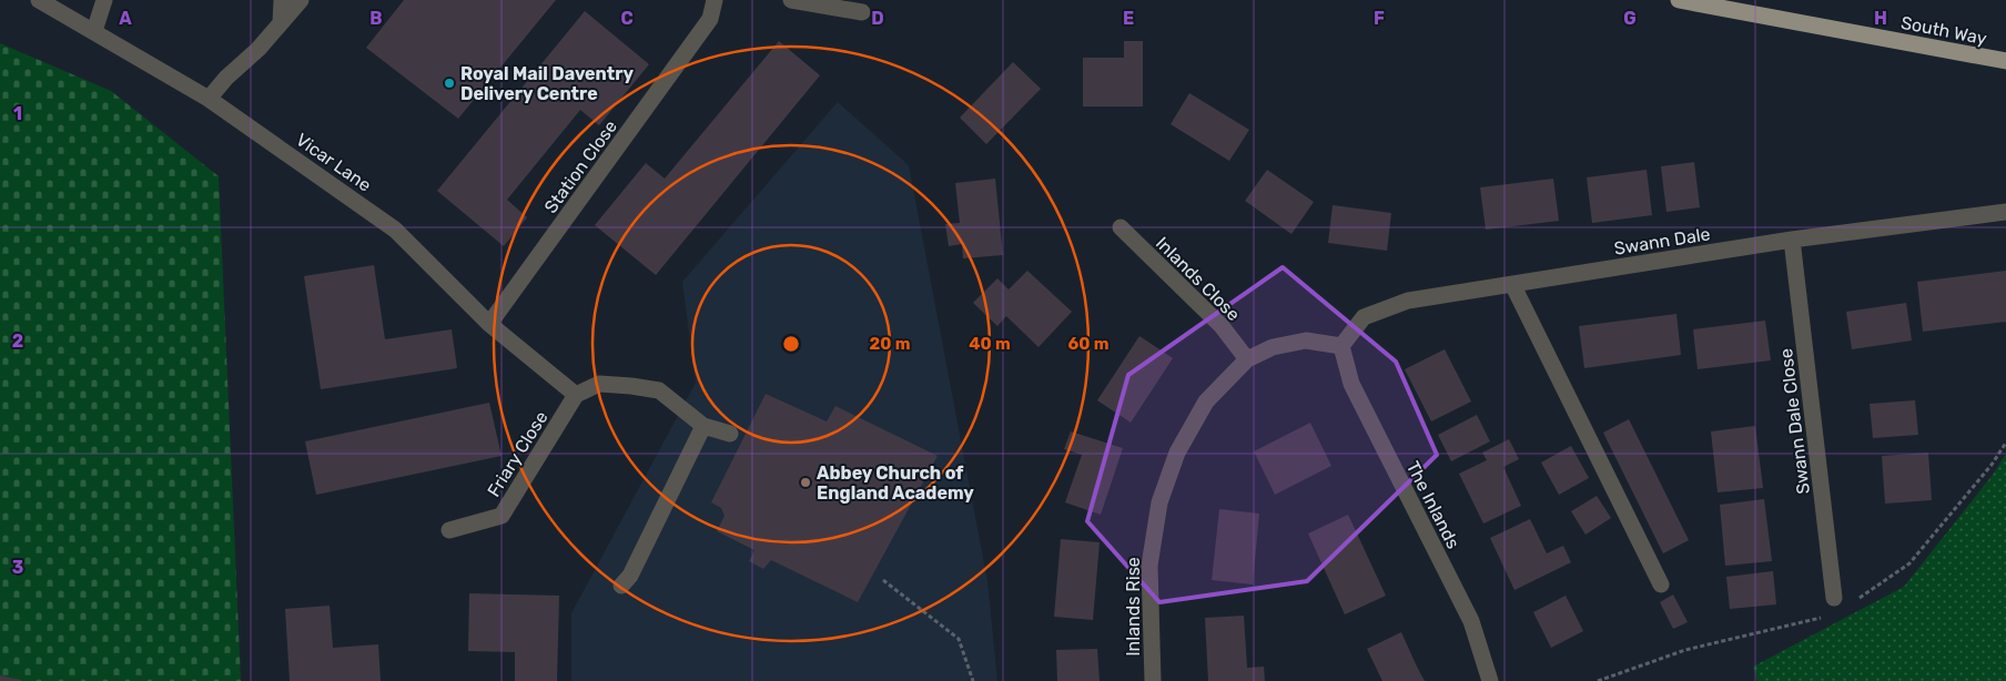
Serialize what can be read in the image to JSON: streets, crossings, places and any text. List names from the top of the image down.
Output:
{
  "streets": {
    "main road": ["South Way"],
    "street": [
      "Vicar Lane",
      "Station Close",
      "Swann Dale",
      "Inlands Close",
      "Swann Dale Close",
      "Friary Close",
      "The Inlands",
      "Inlands Rise"
    ]
  },
  "crossings": [
    ["Vicar Lane", "Station Close"],
    ["Vicar Lane", "Friary Close"],
    ["Swann Dale", "Swann Dale Close"],
    ["Swann Dale", "The Inlands"],
    ["Swann Dale", "Inlands Rise"],
    ["Inlands Close", "Inlands Rise"],
    ["The Inlands", "Inlands Rise"]
  ],
  "places": ["Royal Mail Daventry Delivery Centre", "Abbey Church of England Academy"],
  "grid": {
    "columns": [
      "A",
      "B",
      "C",
      "D",
      "E",
      "F",
      "G",
      "H"
    ],
    "rows": ["1", "2", "3"]
  },
  "rings": ["20 m", "40 m", "60 m"]
}
